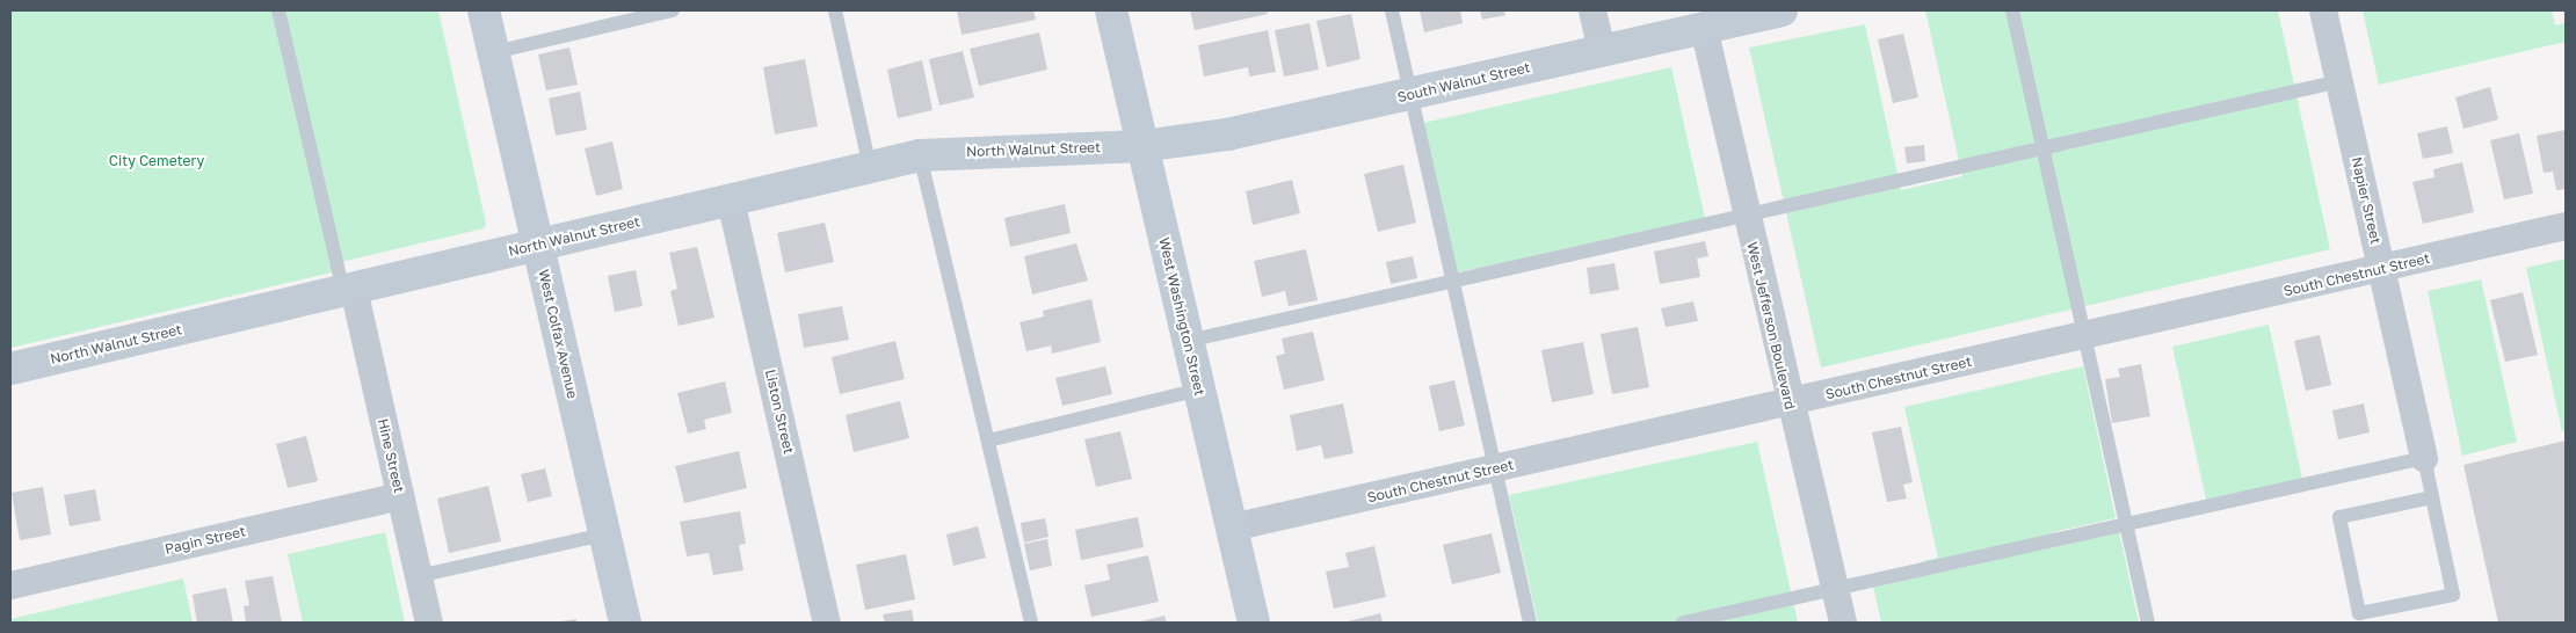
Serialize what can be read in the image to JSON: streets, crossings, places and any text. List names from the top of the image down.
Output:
{
  "streets": {
    "street": [
      "South Walnut Street",
      "North Walnut Street",
      "Napier Street",
      "South Chestnut Street",
      "West Washington Street",
      "West Jefferson Boulevard",
      "West Colfax Avenue",
      "Liston Street",
      "Hine Street",
      "Pagin Street"
    ]
  },
  "crossings": [
    ["South Walnut Street", "North Walnut Street"],
    ["South Walnut Street", "West Washington Street"],
    ["South Walnut Street", "West Jefferson Boulevard"],
    ["North Walnut Street", "West Washington Street"],
    ["North Walnut Street", "West Colfax Avenue"],
    ["North Walnut Street", "Liston Street"],
    ["North Walnut Street", "Hine Street"],
    ["Napier Street", "South Chestnut Street"],
    ["South Chestnut Street", "West Washington Street"],
    ["South Chestnut Street", "West Jefferson Boulevard"],
    ["Hine Street", "Pagin Street"]
  ],
  "parks": ["City Cemetery"]
}
